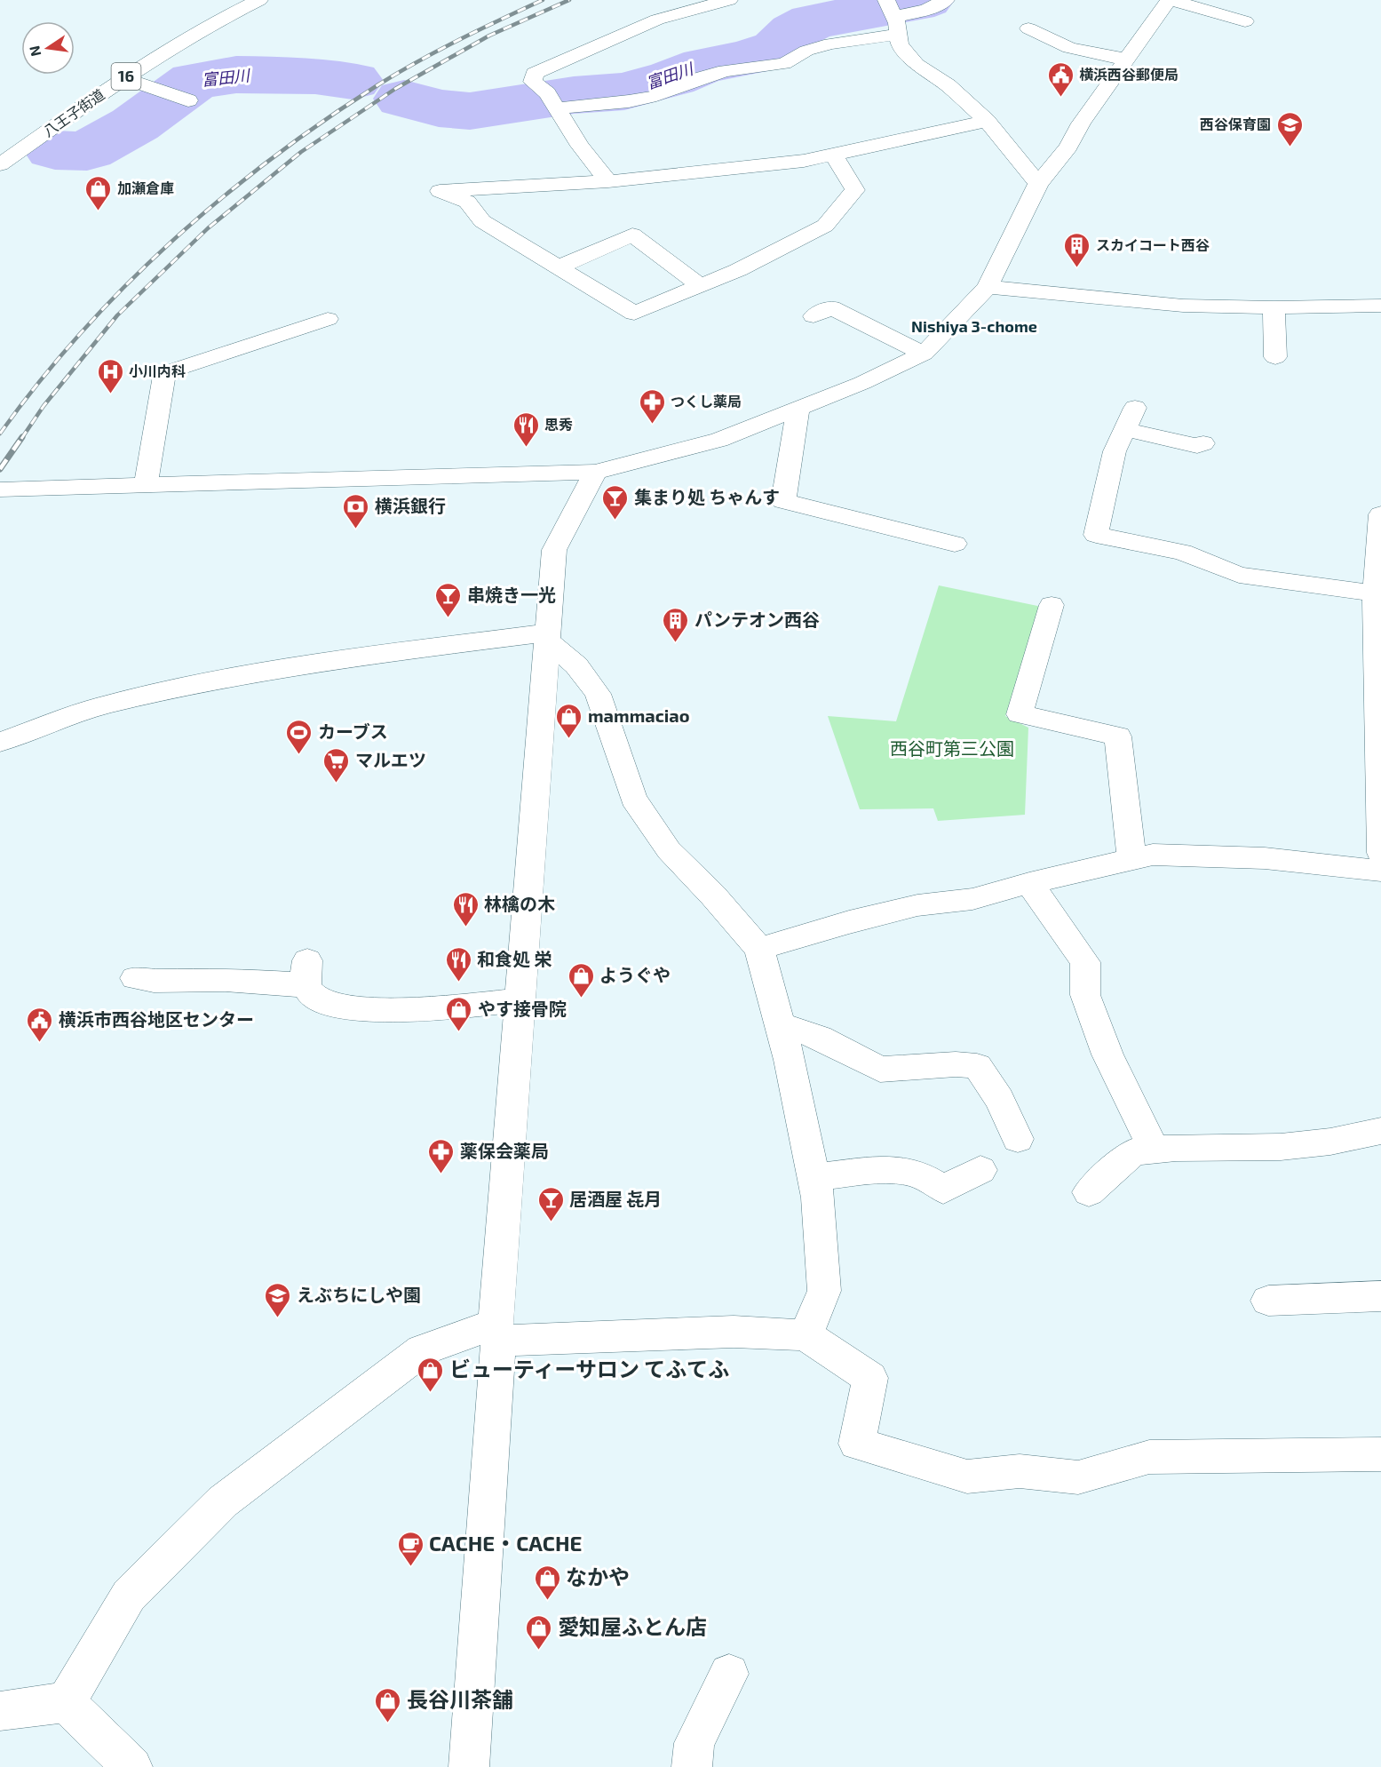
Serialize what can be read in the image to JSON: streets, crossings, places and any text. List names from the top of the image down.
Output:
{
  "streets": {
    "main road": ["16", "八王子街道"]
  },
  "districts": ["Nishiya 3-chome"],
  "water": ["富田川"],
  "parks": ["西谷町第三公園"],
  "places": {
    "public building": ["横浜西谷郵便局", "横浜市西谷地区センター"],
    "school or university": ["西谷保育園", "えぶちにしや園"],
    "shop": [
      "加瀬倉庫",
      "mammaciao",
      "ようぐや",
      "やす接骨院",
      "ビューティーサロン てふてふ",
      "なかや",
      "愛知屋ふとん店",
      "長谷川茶舗"
    ],
    "building": ["スカイコート西谷", "パンテオン西谷"],
    "hospital": ["小川内科"],
    "pharmacy": ["つくし薬局", "薬保会薬局"],
    "restaurant": ["思秀", "林檎の木", "和食処 栄"],
    "bar": ["集まり処 ちゃんす", "串焼き一光", "居酒屋 㐂月"],
    "bank": ["横浜銀行"],
    "sports": ["カーブス"],
    "supermarket": ["マルエツ"],
    "cafe": ["CACHE・CACHE"]
  },
  "north": "left"
}
